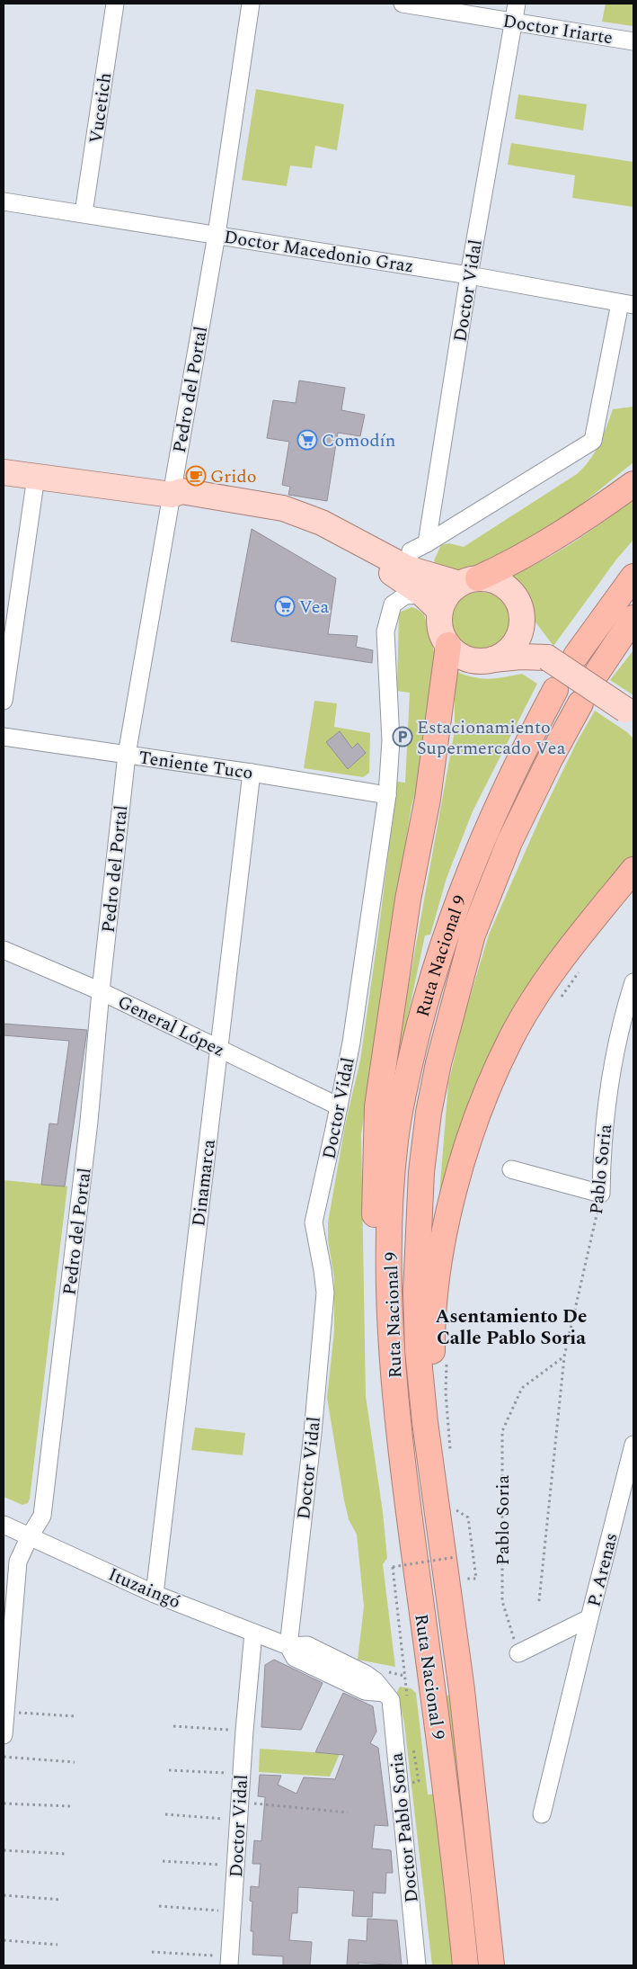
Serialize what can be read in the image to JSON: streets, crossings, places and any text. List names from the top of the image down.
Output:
{
  "streets": {
    "highway": ["Ruta Nacional 9"],
    "street": [
      "Doctor Iriarte",
      "Vucetich",
      "Doctor Macedonio Graz",
      "Doctor Vidal",
      "Pedro del Portal",
      "Teniente Tuco",
      "General López",
      "Pablo Soria",
      "Dinamarca",
      "P. Arenas",
      "Ituzaingó",
      "Doctor Pablo Soria"
    ]
  },
  "crossings": [
    ["Doctor Iriarte", "Doctor Vidal"],
    ["Vucetich", "Doctor Macedonio Graz"],
    ["Doctor Macedonio Graz", "Doctor Vidal"],
    ["Doctor Macedonio Graz", "Pedro del Portal"],
    ["Doctor Vidal", "Teniente Tuco"],
    ["Doctor Vidal", "General López"],
    ["Doctor Vidal", "Ituzaingó"],
    ["Pedro del Portal", "Teniente Tuco"],
    ["Pedro del Portal", "General López"],
    ["Pedro del Portal", "Ituzaingó"],
    ["Teniente Tuco", "Dinamarca"],
    ["General López", "Dinamarca"],
    ["Pablo Soria", "P. Arenas"],
    ["Dinamarca", "Ituzaingó"],
    ["Ituzaingó", "Doctor Pablo Soria"]
  ],
  "districts": ["Asentamiento De Calle Pablo Soria"],
  "places": {
    "supermarket": ["Comodín", "Vea"],
    "cafe": ["Grido"],
    "parking": ["Estacionamiento Supermercado Vea"]
  }
}
